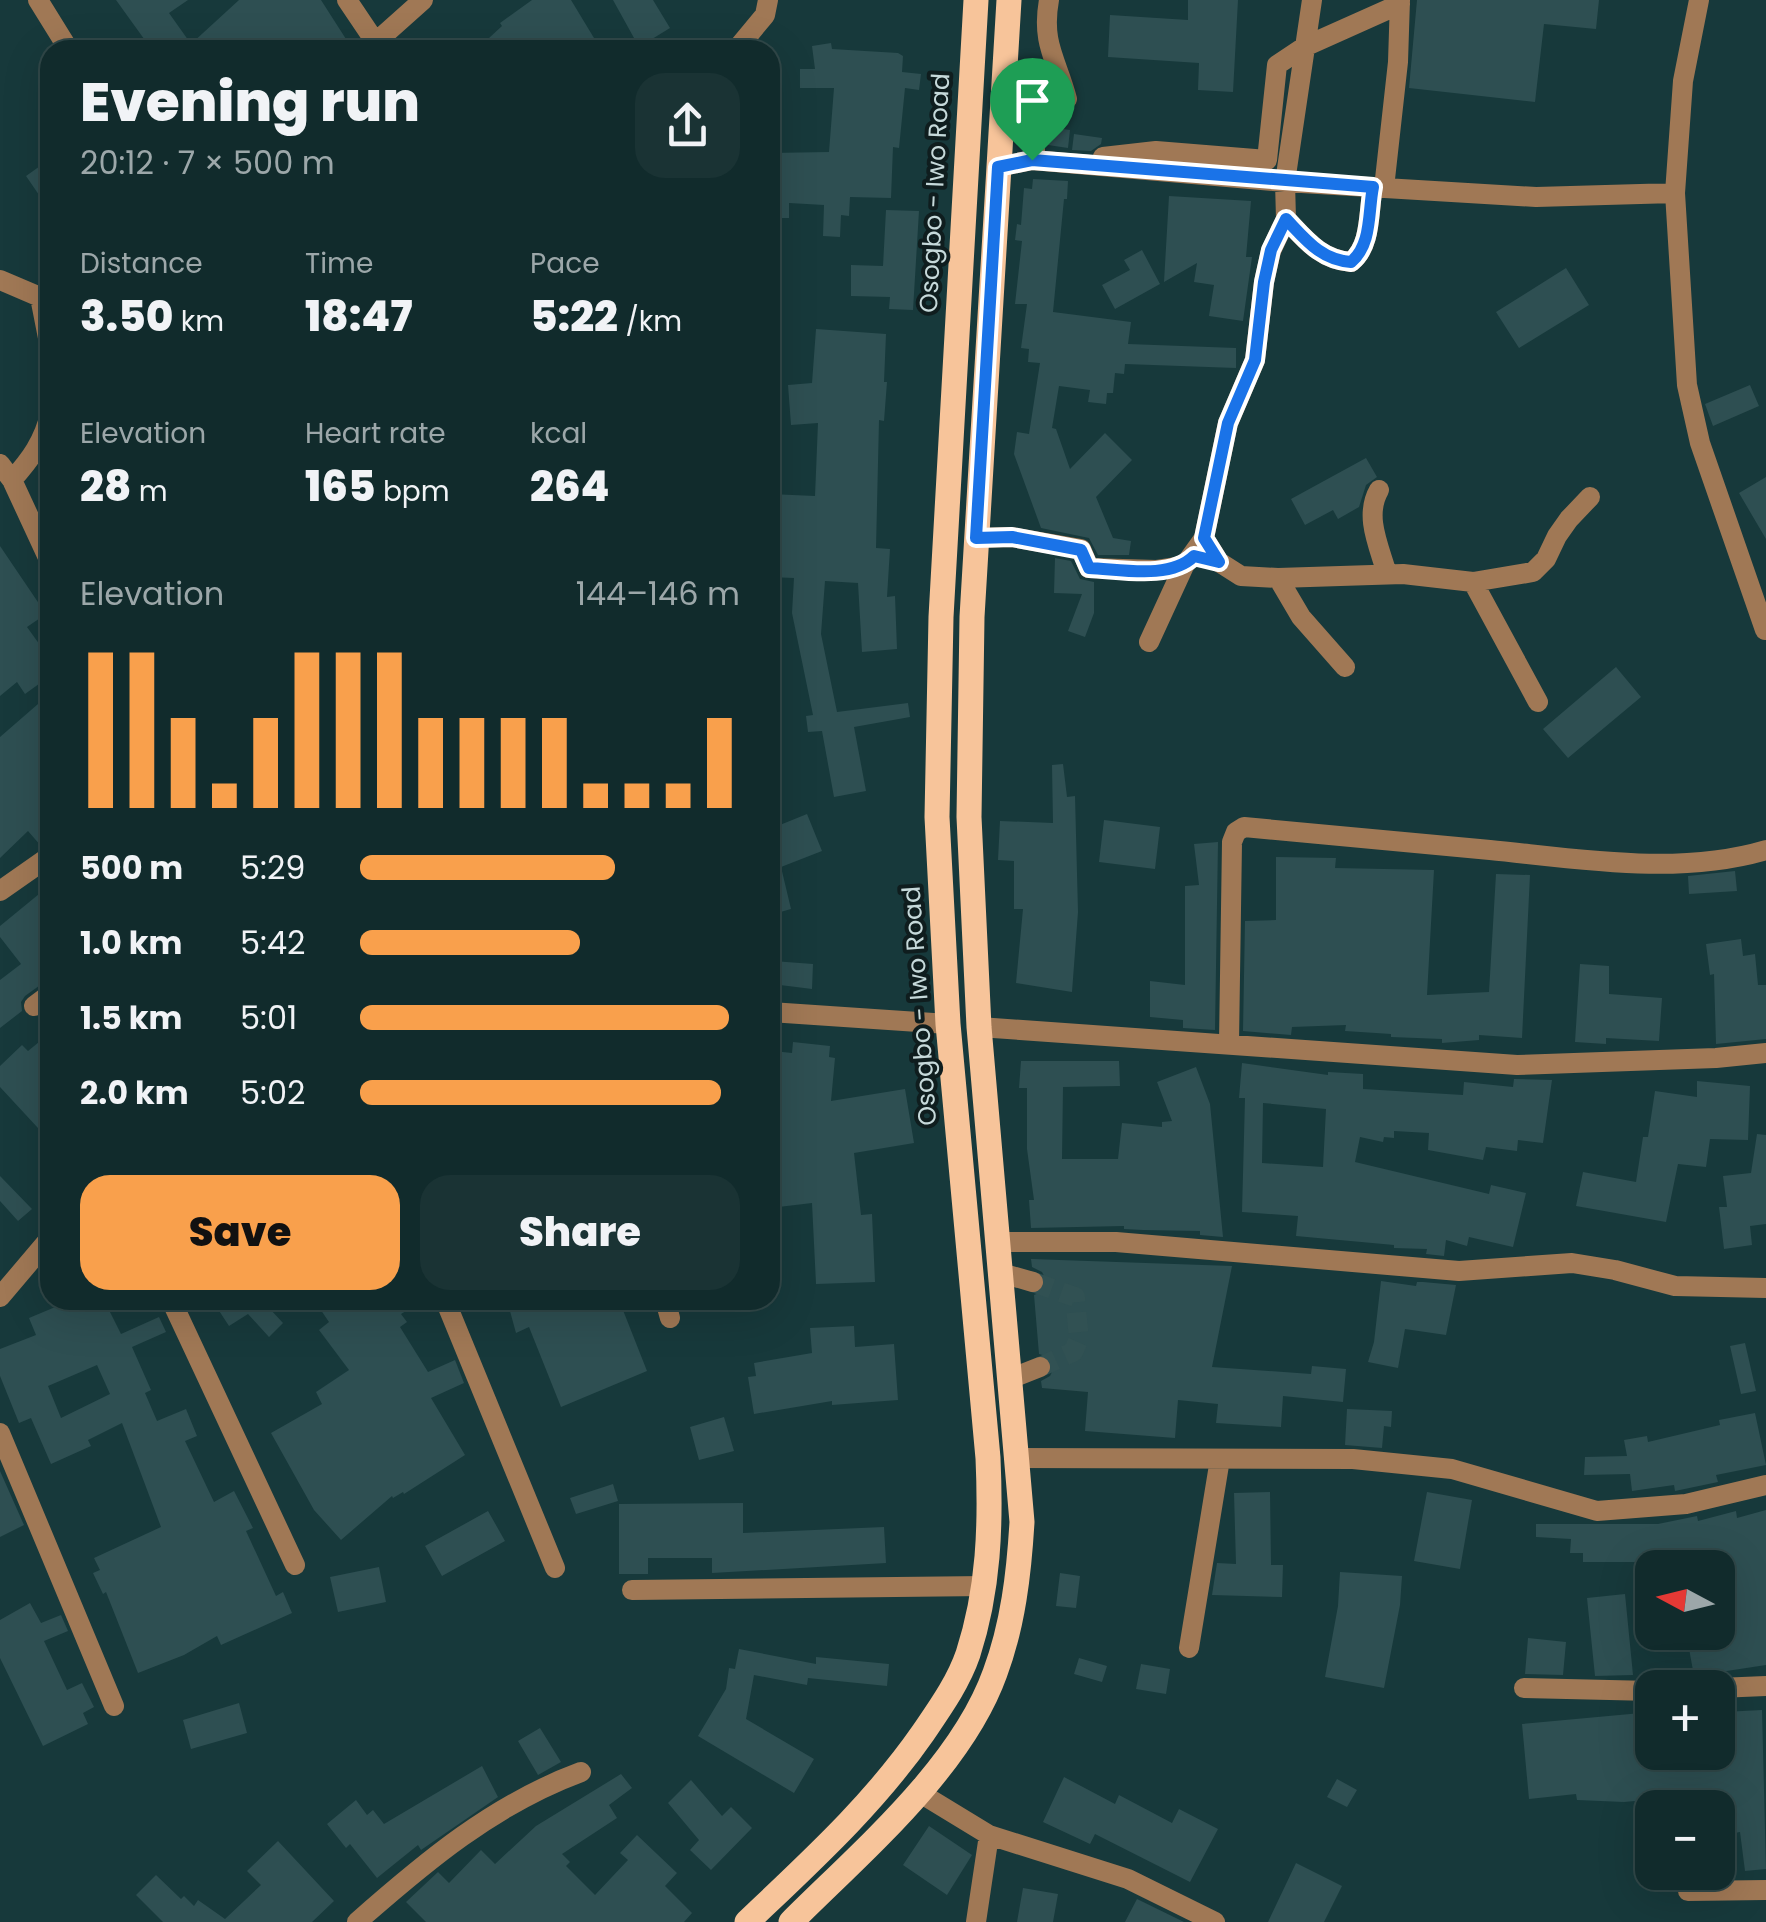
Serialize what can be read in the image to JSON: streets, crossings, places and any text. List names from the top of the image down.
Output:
{
  "streets": {
    "main road": ["Osogbo - Iwo Road"]
  },
  "north": "left",
  "page": {
    "heading": ["Evening run", "20:12 · 7 × 500 m"],
    "stats": [
      ["Distance", "3.50 km"],
      ["Time", "18:47"],
      ["Pace", "5:22 /km"],
      ["Elevation", "28 m"],
      ["Heart rate", "165 bpm"],
      ["kcal", "264"]
    ],
    "chart": ["Elevation", "144–146 m"],
    "list": [
      {
        "name": "500 m",
        "note": "5:29"
      },
      {
        "name": "1.0 km",
        "note": "5:42"
      },
      {
        "name": "1.5 km",
        "note": "5:01"
      },
      {
        "name": "2.0 km",
        "note": "5:02"
      }
    ],
    "buttons": ["Save", "Share"],
    "map_buttons": ["+", "−"]
  }
}
